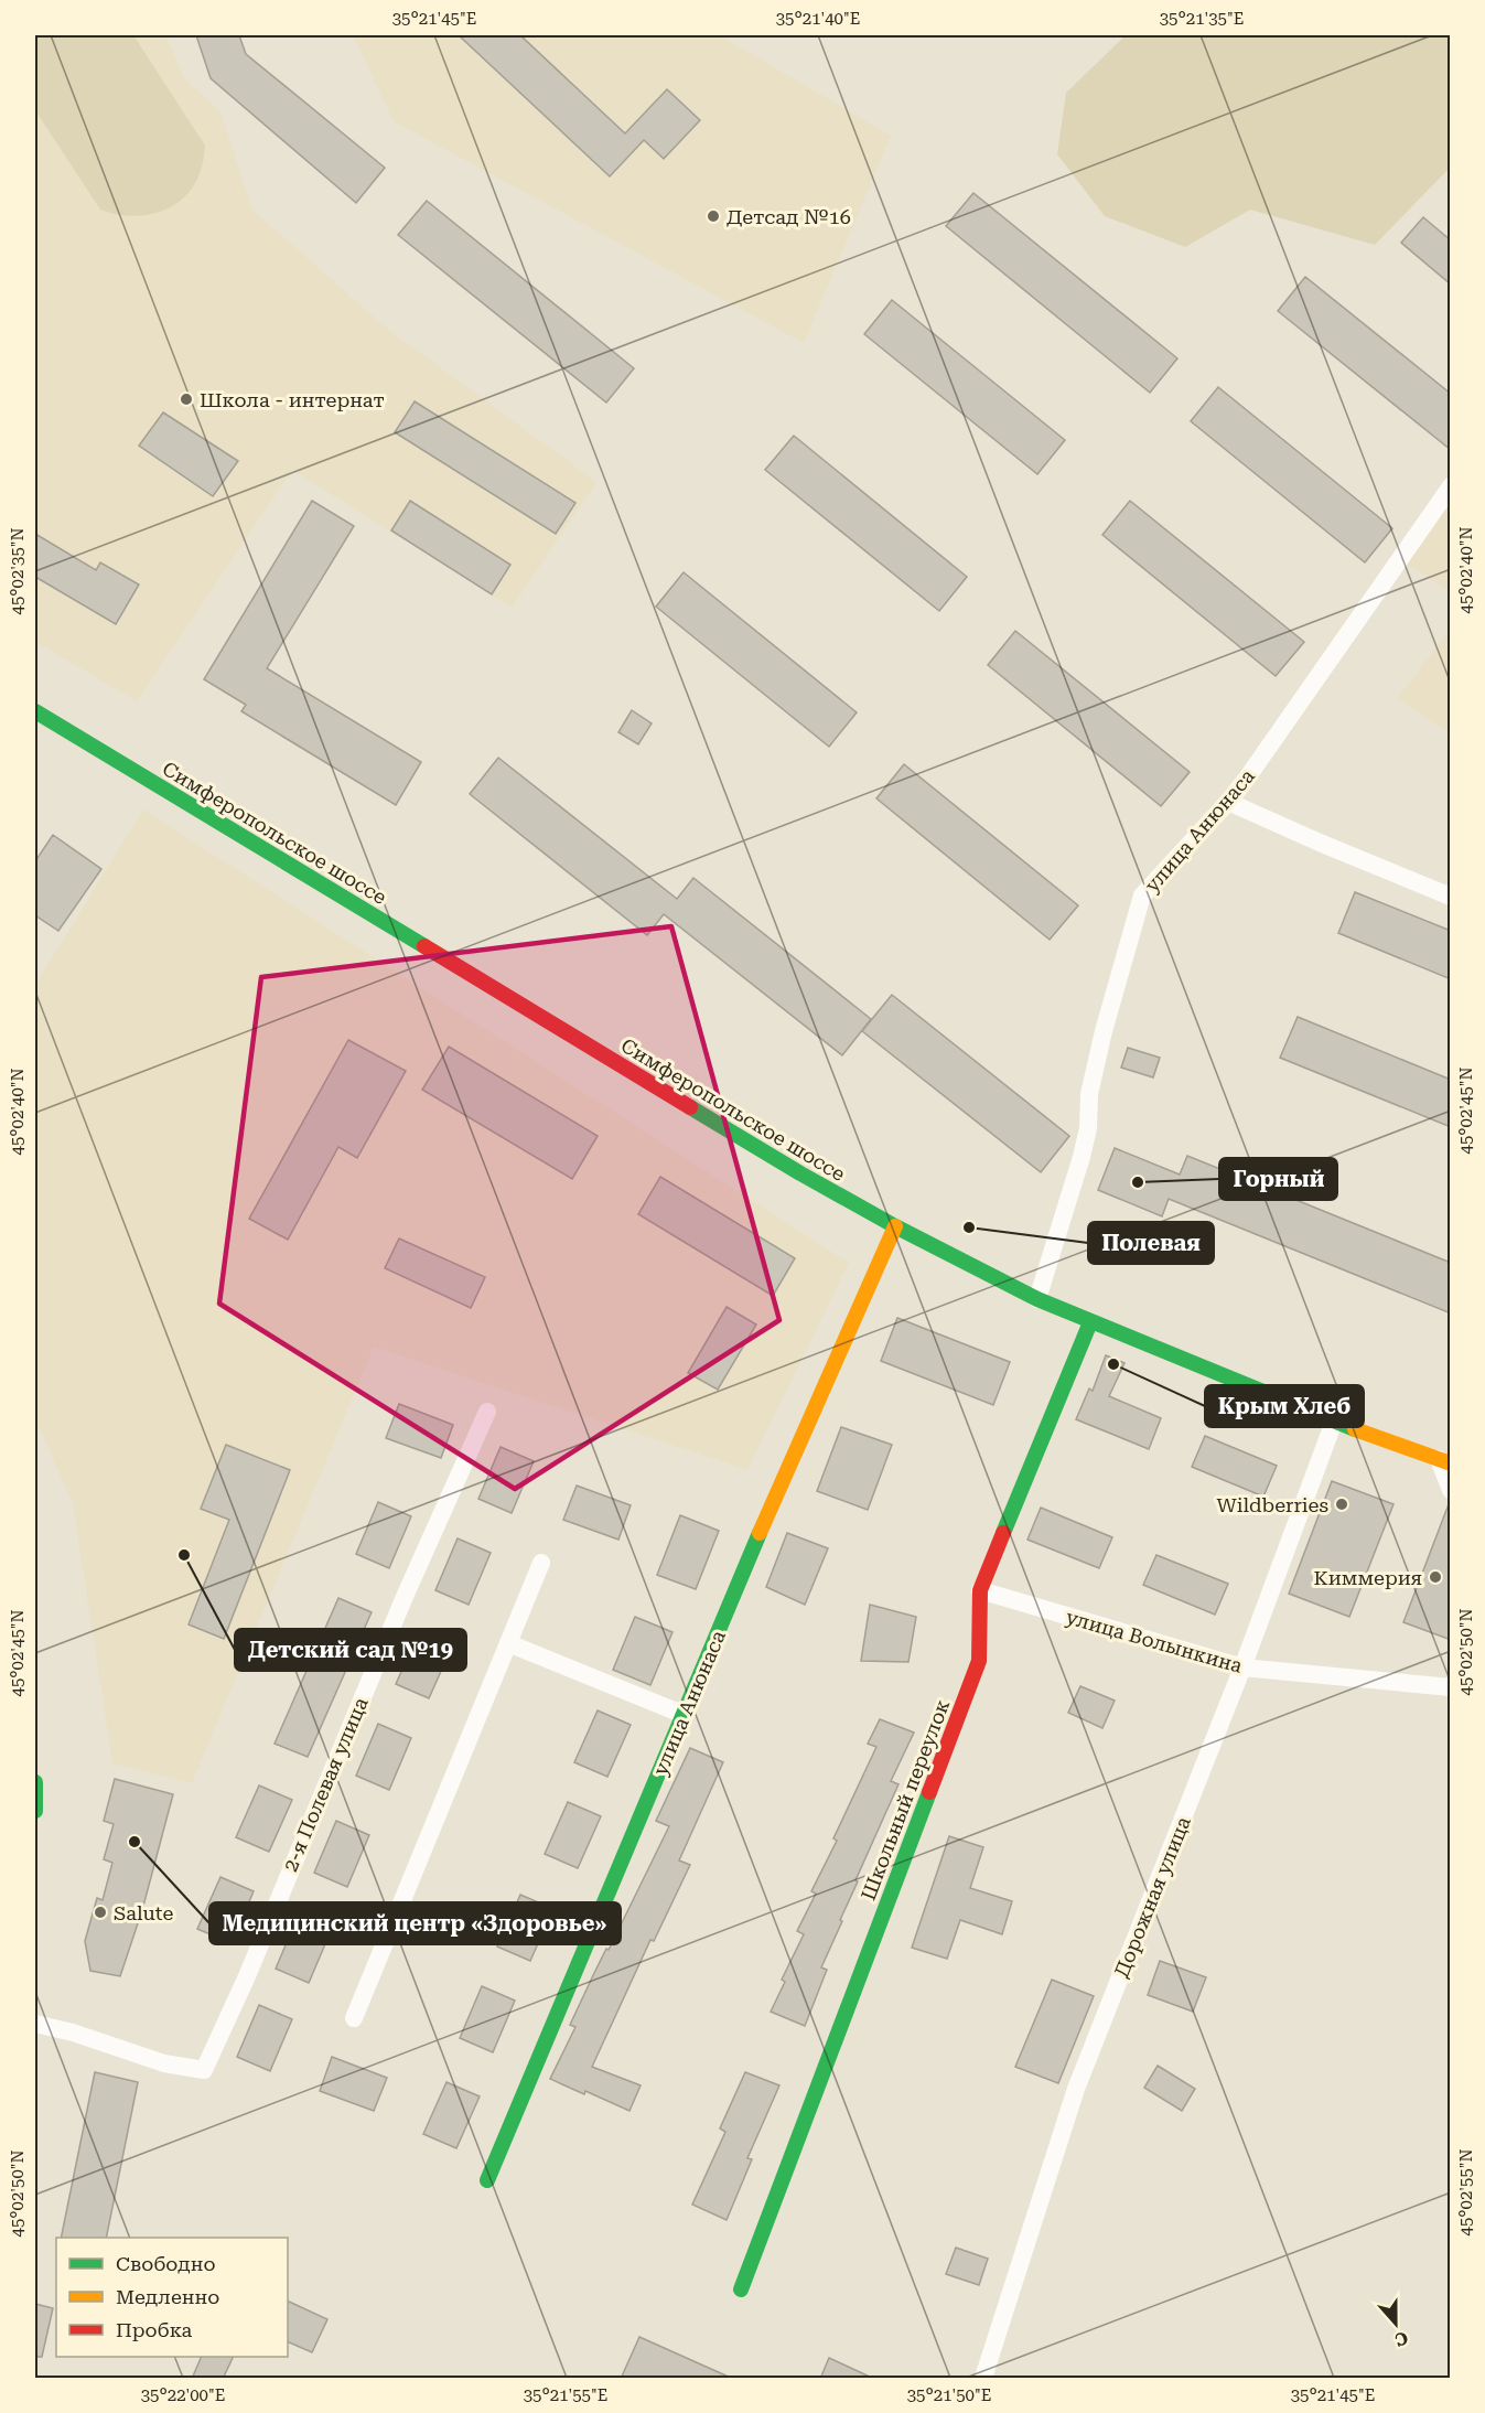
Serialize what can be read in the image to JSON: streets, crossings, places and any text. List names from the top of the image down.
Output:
{
  "streets": {
    "street": [
      "улица Анюнаса",
      "Симферопольское шоссе",
      "улица Волынкина",
      "2-я Полевая улица",
      "Школьный переулок",
      "Дорожная улица"
    ]
  },
  "crossings": [
    ["улица Анюнаса", "Симферопольское шоссе"],
    ["Симферопольское шоссе", "Школьный переулок"],
    ["Симферопольское шоссе", "Дорожная улица"],
    ["улица Волынкина", "Школьный переулок"],
    ["улица Волынкина", "Дорожная улица"]
  ],
  "places": [
    "Детсад №16",
    "Школа - интернат",
    "Горный",
    "Полевая",
    "Крым Хлеб",
    "Wildberries",
    "Детский сад №19",
    "Киммерия",
    "Медицинский центр «Здоровье»",
    "Salute"
  ],
  "legend": ["Свободно", "Медленно", "Пробка"],
  "north": "bottom",
  "coordinates": [
    "35°21'45\"E",
    "35°21'40\"E",
    "35°21'35\"E",
    "45°02'40\"N",
    "45°02'35\"N",
    "45°02'45\"N",
    "45°02'50\"N",
    "45°02'55\"N",
    "35°22'00\"E",
    "35°21'55\"E",
    "35°21'50\"E"
  ]
}
